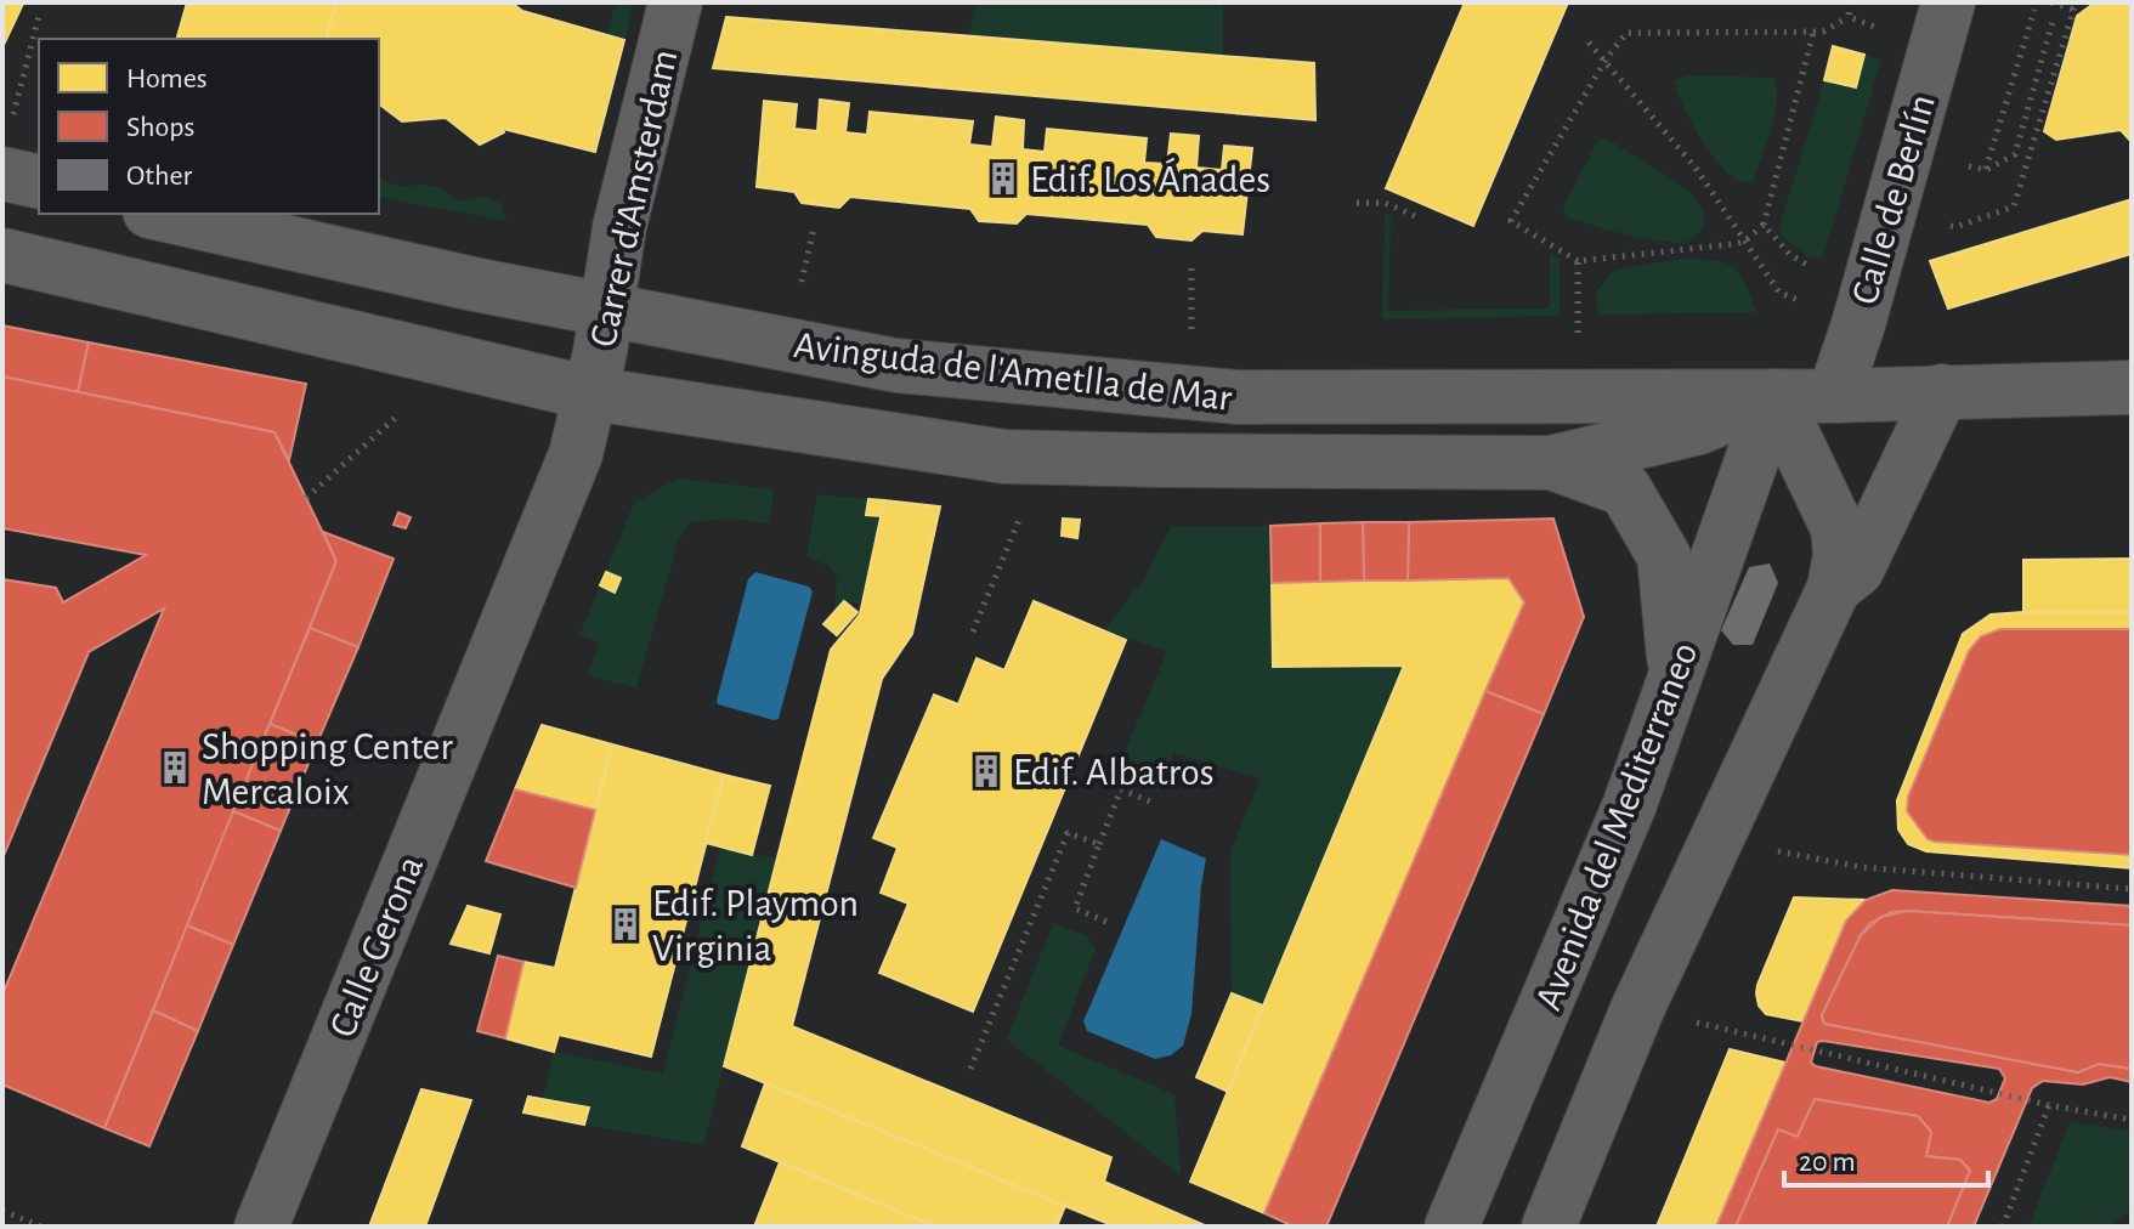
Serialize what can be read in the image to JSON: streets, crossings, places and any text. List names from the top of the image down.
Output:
{
  "streets": {
    "street": [
      "Carrer d'Amsterdam",
      "Calle de Berlín",
      "Avinguda de l'Ametlla de Mar",
      "Avenida del Mediterraneo",
      "Calle Gerona"
    ]
  },
  "crossings": [
    ["Carrer d'Amsterdam", "Avinguda de l'Ametlla de Mar"],
    ["Carrer d'Amsterdam", "Calle Gerona"],
    ["Calle de Berlín", "Avinguda de l'Ametlla de Mar"],
    ["Avinguda de l'Ametlla de Mar", "Avenida del Mediterraneo"],
    ["Avinguda de l'Ametlla de Mar", "Calle Gerona"]
  ],
  "places": {
    "building": [
      "Edif. Los Ánades",
      "Shopping Center Mercaloix",
      "Edif. Albatros",
      "Edif. Playmon Virginia"
    ]
  },
  "legend": ["Homes", "Shops", "Other"],
  "scale_bar": "20 m"
}
